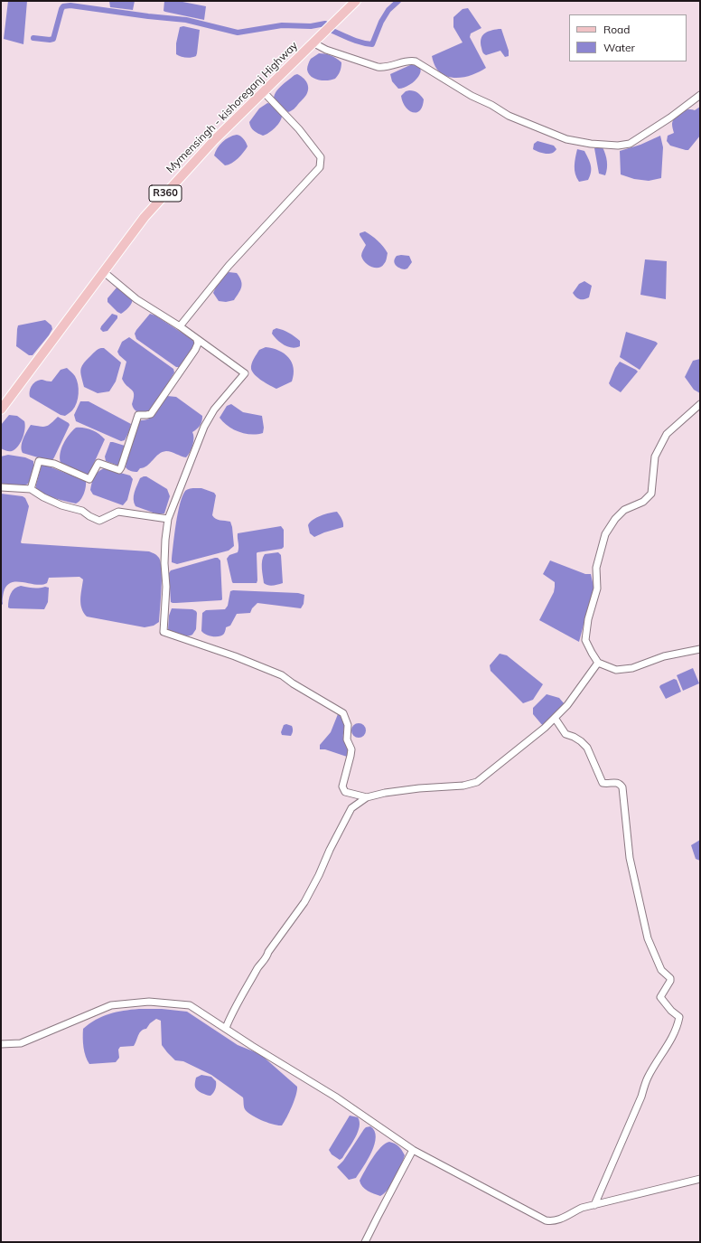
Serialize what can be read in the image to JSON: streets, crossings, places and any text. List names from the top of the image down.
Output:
{
  "streets": {
    "main road": ["Mymensingh - kishoreganj Highway", "R360"]
  },
  "legend": ["Road", "Water"]
}
